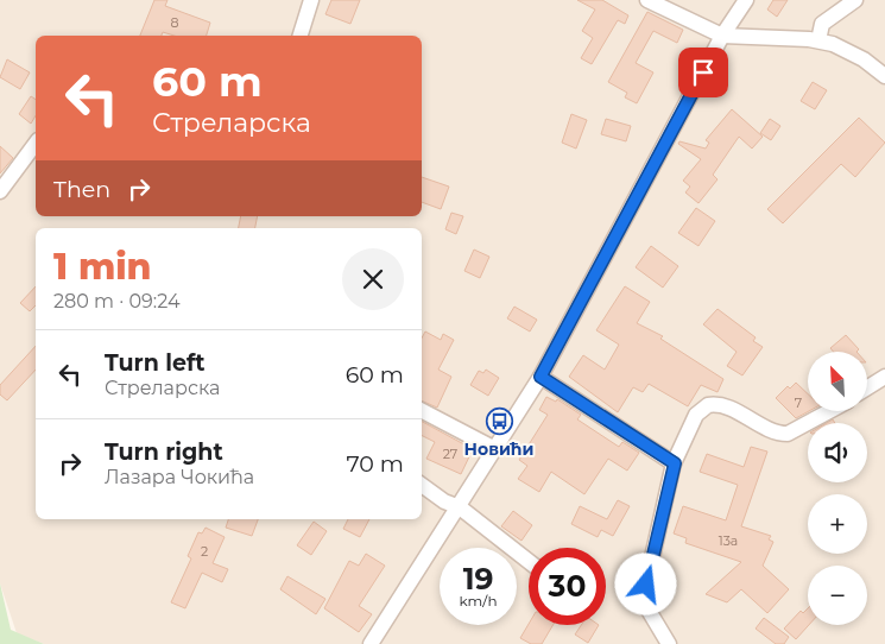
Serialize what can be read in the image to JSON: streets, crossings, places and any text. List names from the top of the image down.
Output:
{
  "places": {
    "bus stop": ["Новићи"]
  },
  "house_numbers": [
    "8",
    "7",
    "27",
    "13a",
    "2"
  ],
  "north": "top left",
  "page": {
    "turn": ["60 m", "Стреларска"],
    "then": "Then",
    "heading": ["1 min", "280 m · 09:24"],
    "list": [
      {
        "name": "Turn left",
        "note": "Стреларска",
        "value": "60 m"
      },
      {
        "name": "Turn right",
        "note": "Лазара Чокића",
        "value": "70 m"
      }
    ],
    "map_buttons": ["+", "−"],
    "speed": "19 km/h",
    "limit": "30"
  }
}
